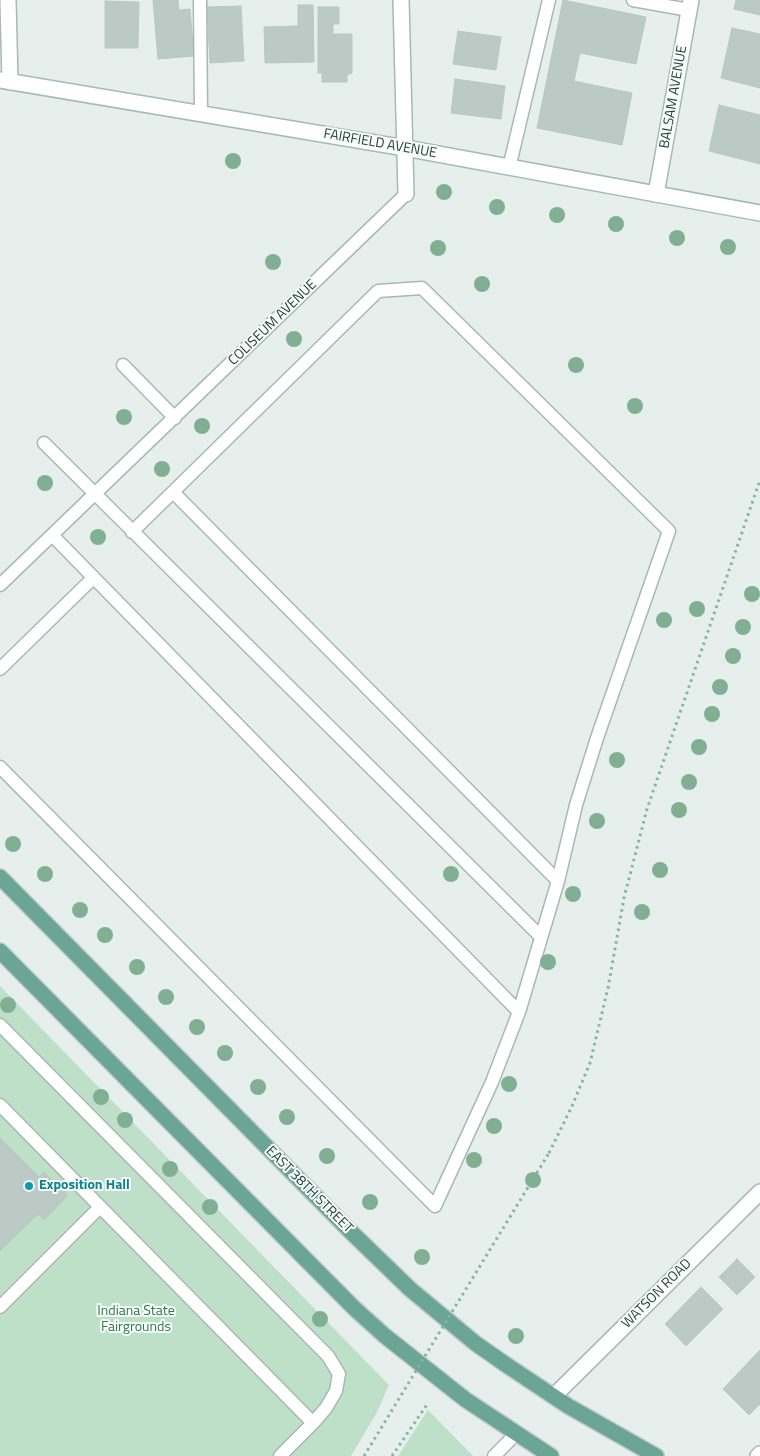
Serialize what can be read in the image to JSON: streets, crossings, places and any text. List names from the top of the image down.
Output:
{
  "streets": {
    "main road": ["EAST 38TH STREET"],
    "street": [
      "BALSAM AVENUE",
      "FAIRFIELD AVENUE",
      "COLISEUM AVENUE",
      "WATSON ROAD"
    ]
  },
  "crossings": [
    ["BALSAM AVENUE", "FAIRFIELD AVENUE"],
    ["FAIRFIELD AVENUE", "COLISEUM AVENUE"],
    ["EAST 38TH STREET", "WATSON ROAD"]
  ],
  "parks": ["Indiana State Fairgrounds"],
  "places": ["Exposition Hall"]
}
